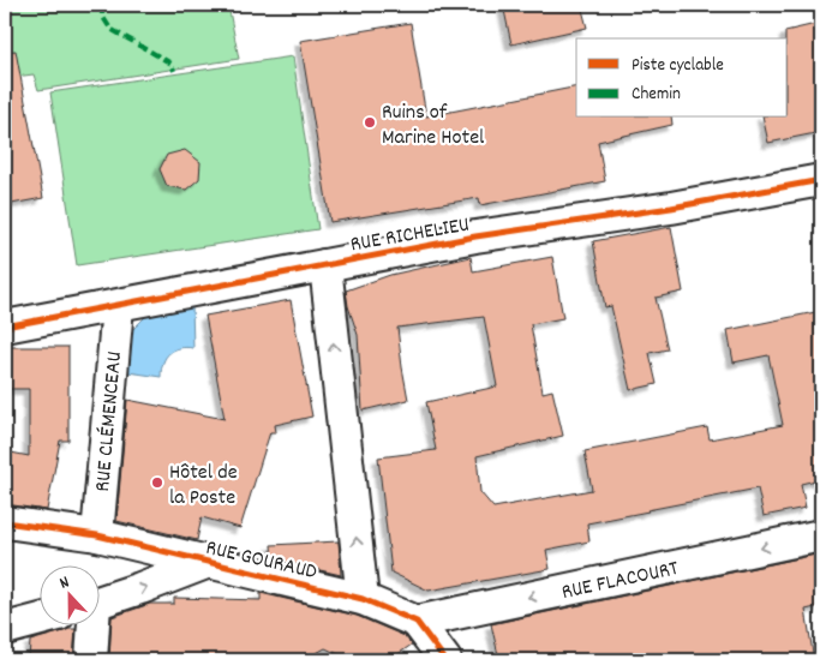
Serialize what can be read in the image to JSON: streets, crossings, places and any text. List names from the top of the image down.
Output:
{
  "streets": {
    "street": [
      "RUE RICHELIEU",
      "RUE CLÉMENCEAU",
      "RUE GOURAUD",
      "RUE FLACOURT"
    ]
  },
  "crossings": [
    ["RUE RICHELIEU", "RUE CLÉMENCEAU"],
    ["RUE CLÉMENCEAU", "RUE GOURAUD"],
    ["RUE GOURAUD", "RUE FLACOURT"]
  ],
  "one_way": ["RUE FLACOURT"],
  "places": ["Ruins of Marine Hotel", "Hôtel de la Poste"],
  "legend": ["Piste cyclable", "Chemin"],
  "north": "top"
}
